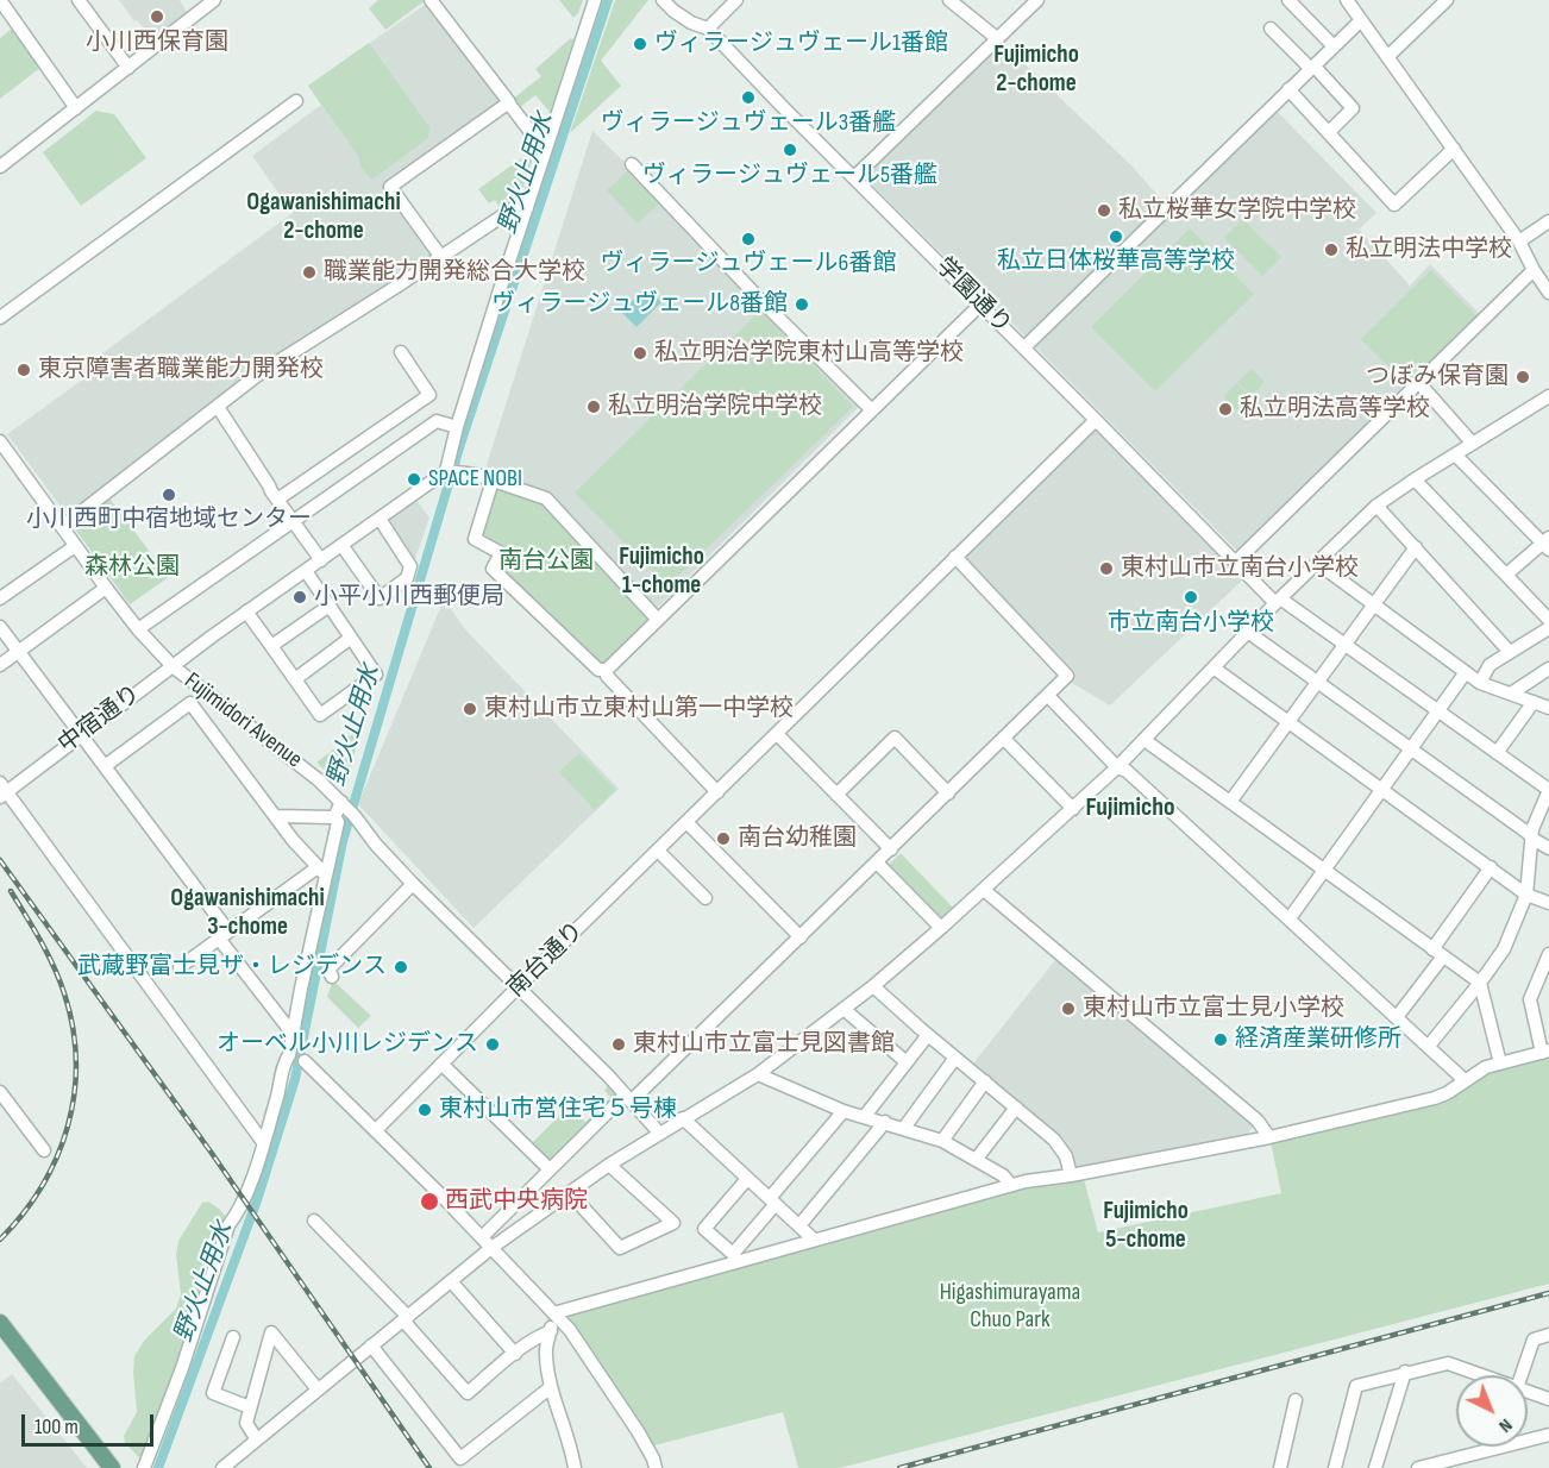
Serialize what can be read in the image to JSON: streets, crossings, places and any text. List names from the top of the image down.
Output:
{
  "streets": {
    "street": [
      "学園通り",
      "中宿通り",
      "Fujimidori Avenue",
      "南台通り"
    ]
  },
  "crossings": [
    ["学園通り", "南台通り"],
    ["中宿通り", "Fujimidori Avenue"],
    ["Fujimidori Avenue", "南台通り"]
  ],
  "districts": [
    "Fujimicho 2-chome",
    "Ogawanishimachi 2-chome",
    "Fujimicho 1-chome",
    "Fujimicho",
    "Ogawanishimachi 3-chome",
    "Fujimicho 5-chome"
  ],
  "water": ["野火止用水"],
  "parks": ["南台公園", "森林公園", "Higashimurayama Chuo Park"],
  "places": [
    "小川西保育園",
    "ヴィラージュヴェール1番館",
    "ヴィラージュヴェール3番艦",
    "ヴィラージュヴェール5番艦",
    "私立桜華女学院中学校",
    "私立日体桜華高等学校",
    "ヴィラージュヴェール6番館",
    "私立明法中学校",
    "職業能力開発総合大学校",
    "ヴィラージュヴェール8番館",
    "私立明治学院東村山高等学校",
    "東京障害者職業能力開発校",
    "つぼみ保育園",
    "私立明治学院中学校",
    "私立明法高等学校",
    "SPACE NOBI",
    "小川西町中宿地域センター",
    "東村山市立南台小学校",
    "小平小川西郵便局",
    "市立南台小学校",
    "東村山市立東村山第一中学校",
    "南台幼稚園",
    "武蔵野富士見ザ・レジデンス",
    "東村山市立富士見小学校",
    "経済産業研修所",
    "オーベル小川レジデンス",
    "東村山市立富士見図書館",
    "東村山市営住宅５号棟",
    "西武中央病院"
  ],
  "scale_bar": "100 m",
  "north": "bottom right"
}
